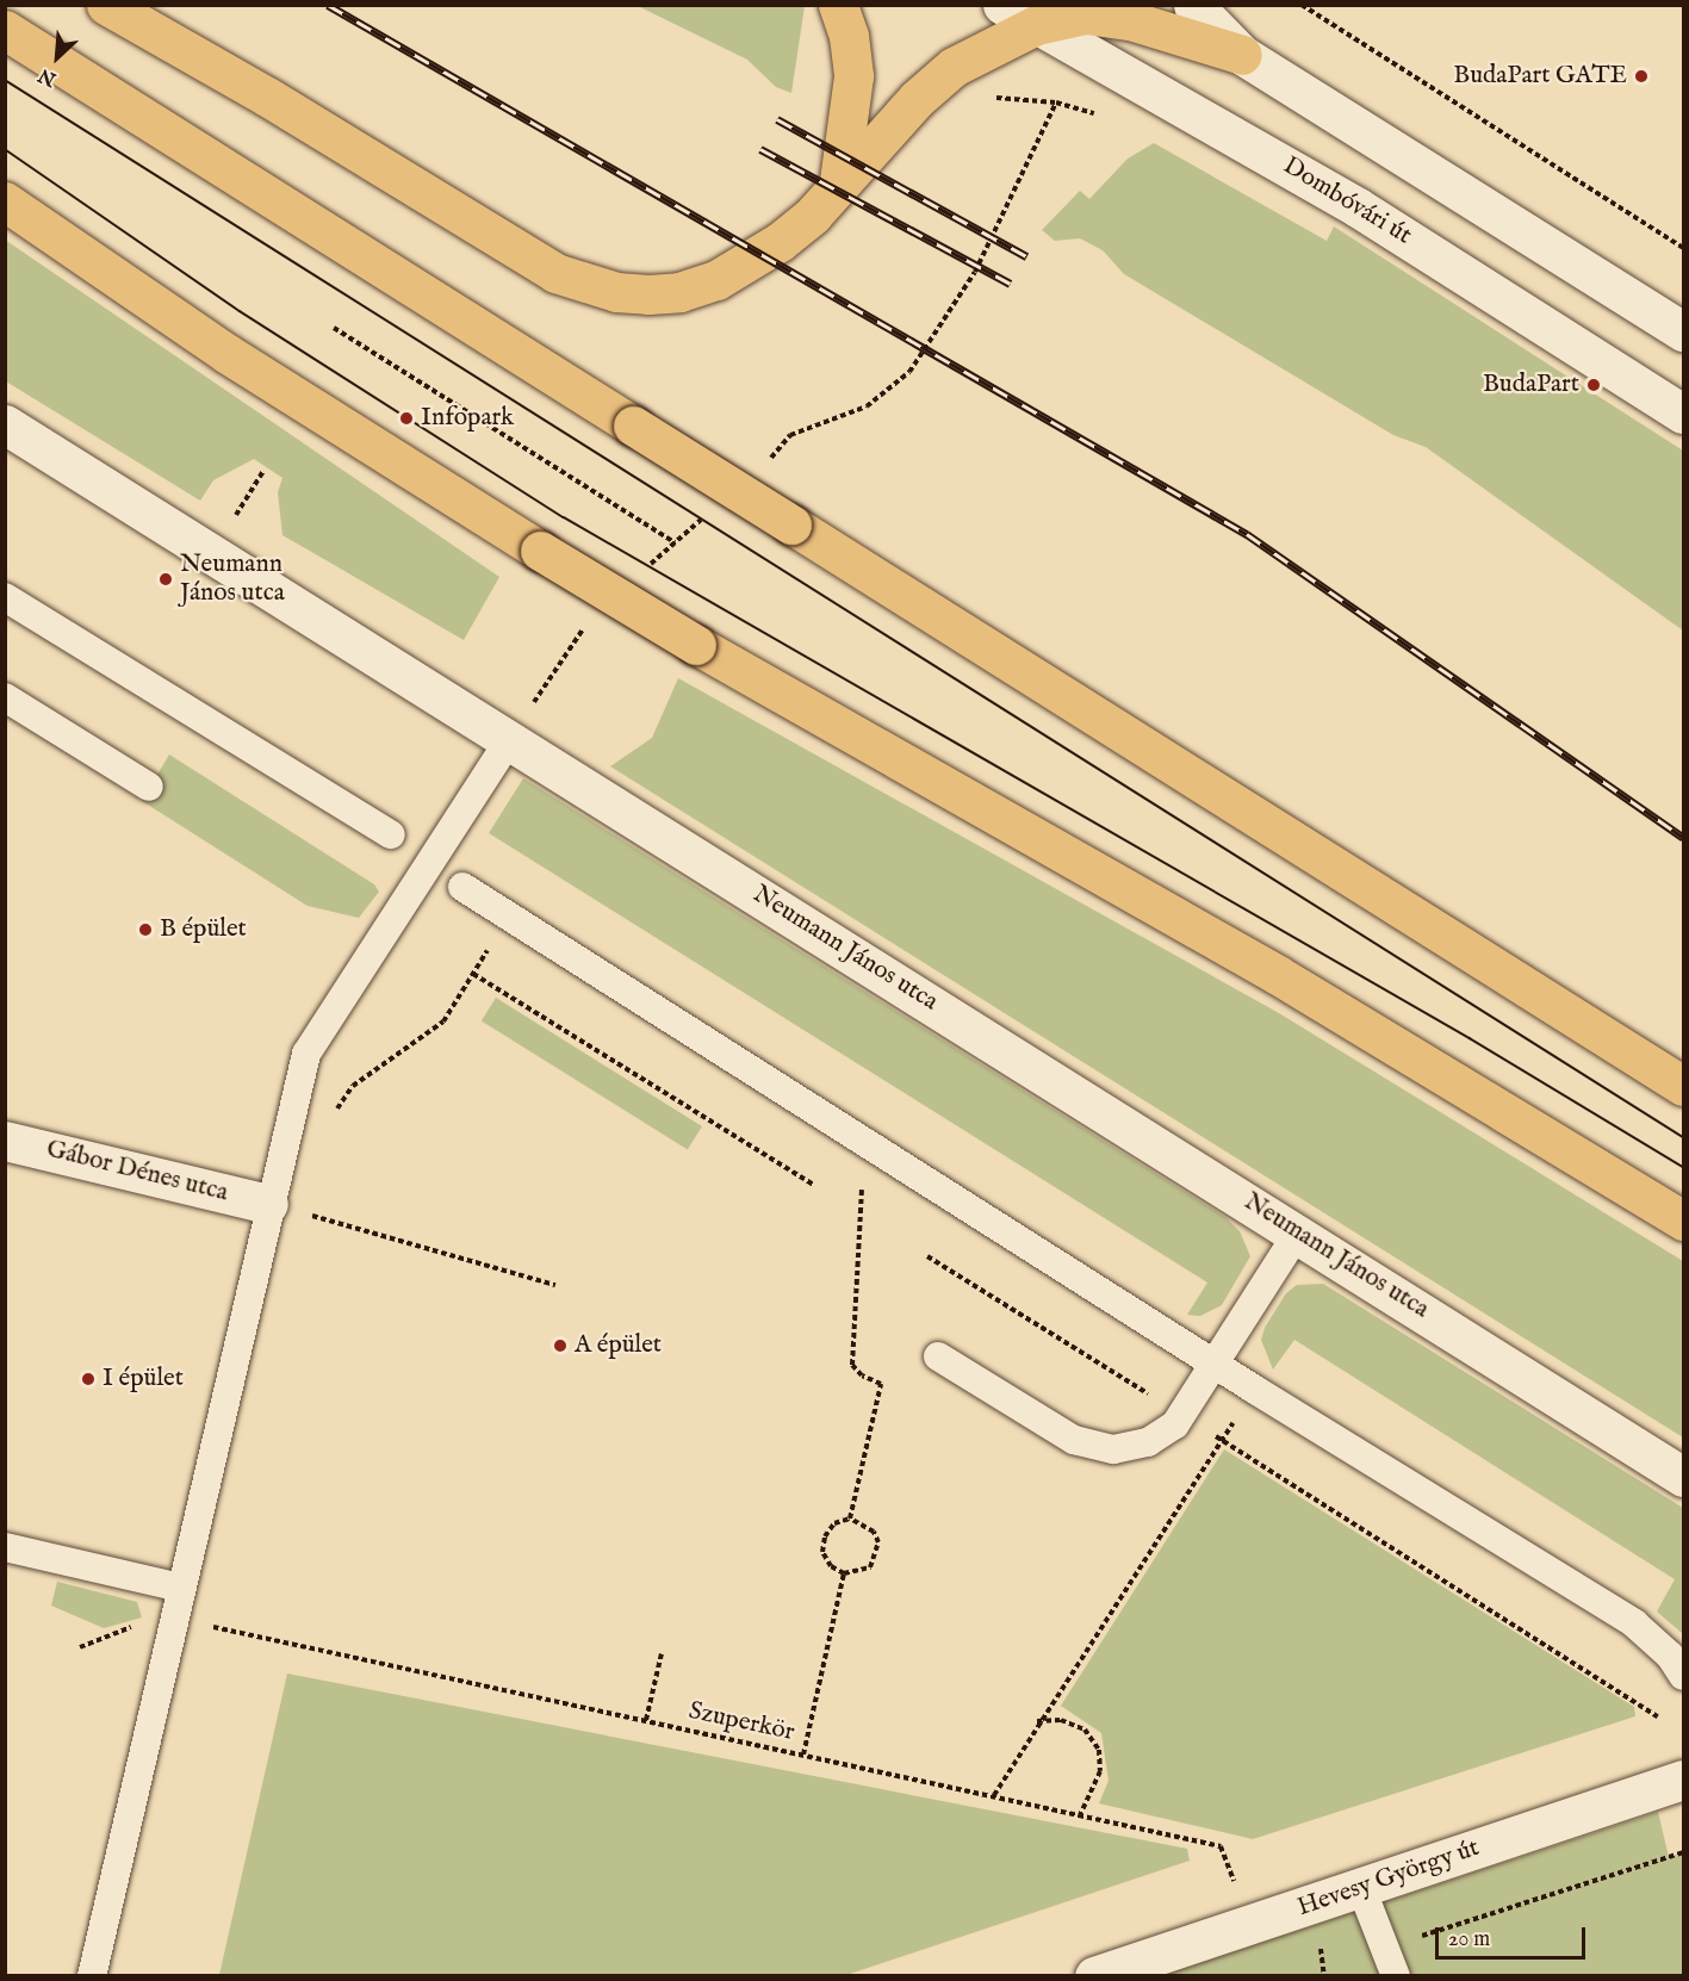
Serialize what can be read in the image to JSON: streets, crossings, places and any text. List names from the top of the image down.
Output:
{
  "streets": {
    "street": [
      "Dombóvári út",
      "Neumann János utca",
      "Gábor Dénes utca",
      "Hevesy György út"
    ],
    "path": ["Szuperkör"]
  },
  "crossings": [
    ["Szuperkör", "Hevesy György út"]
  ],
  "places": [
    "BudaPart GATE",
    "BudaPart",
    "Infopark",
    "Neumann János utca",
    "B épület",
    "A épület",
    "I épület"
  ],
  "scale_bar": "20 m",
  "north": "bottom left"
}
